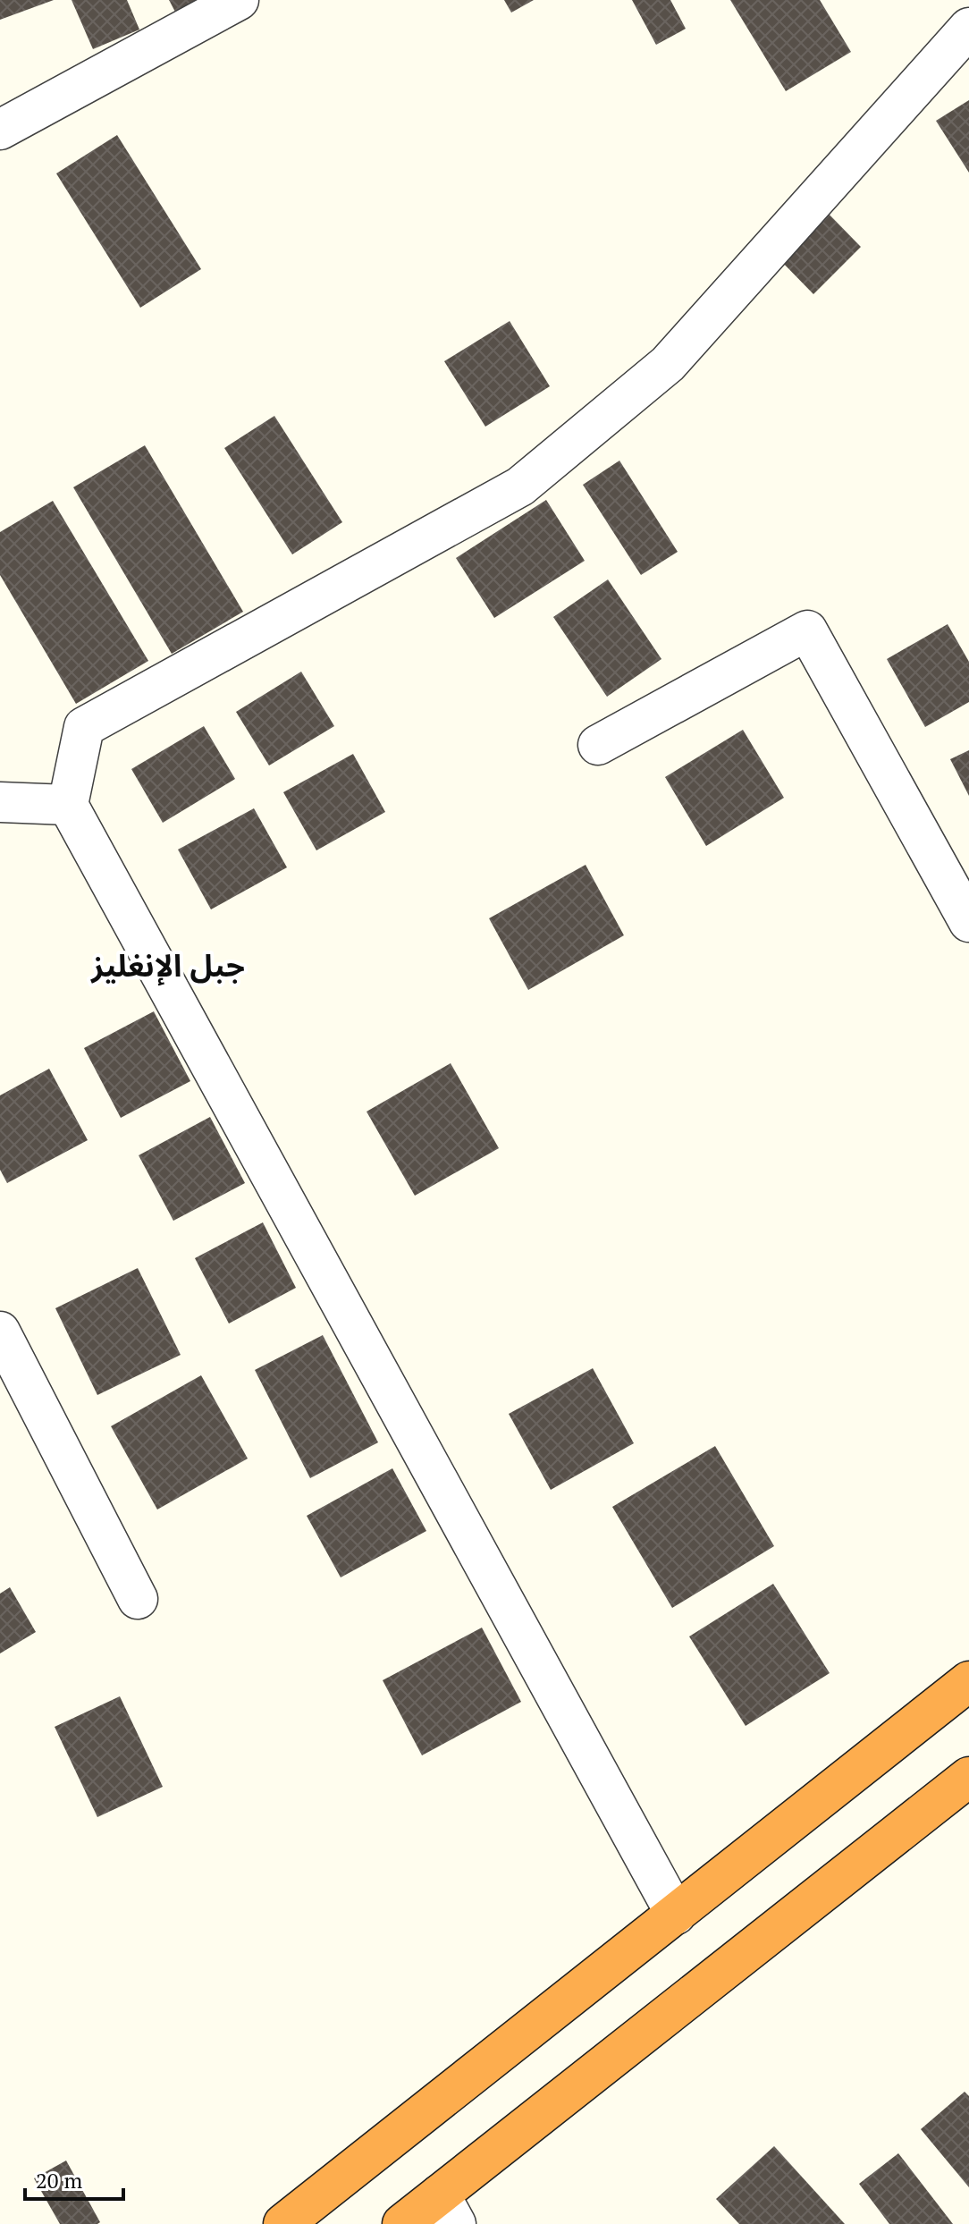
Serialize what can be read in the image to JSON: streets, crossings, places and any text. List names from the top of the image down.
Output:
{
  "districts": ["جبل الإنغليز"],
  "scale_bar": "20 m"
}
